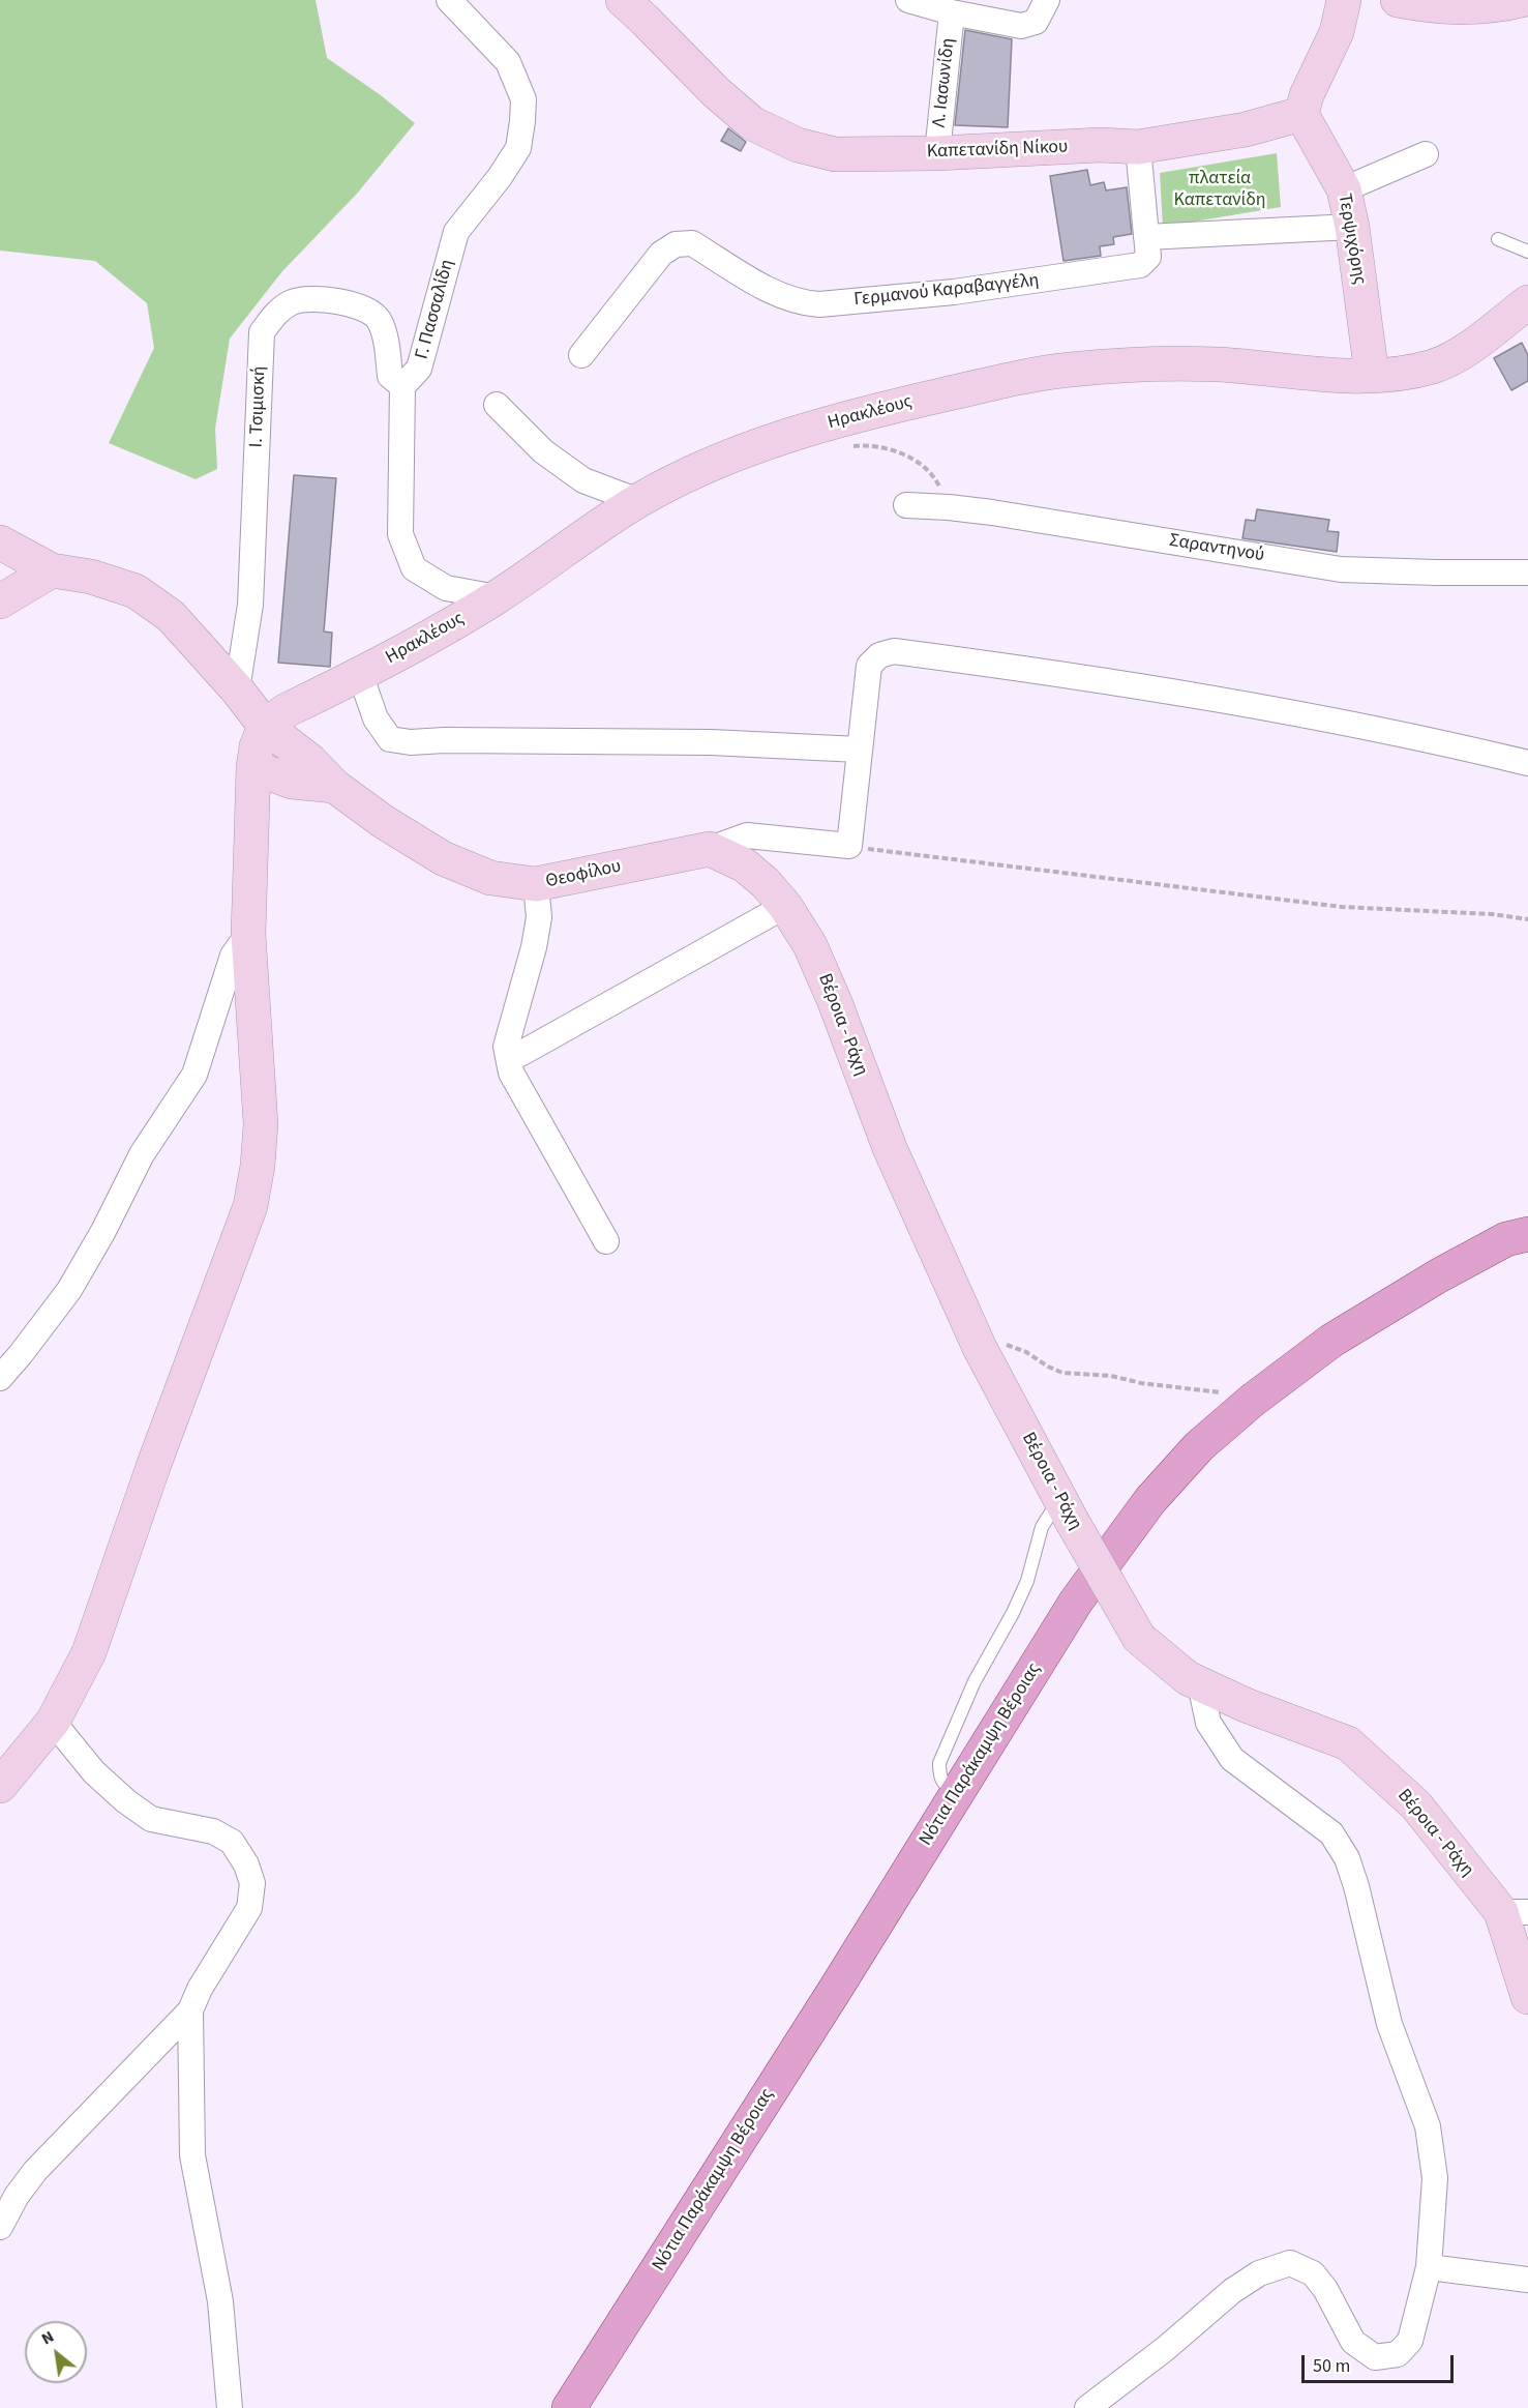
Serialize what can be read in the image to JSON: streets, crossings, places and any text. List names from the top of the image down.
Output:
{
  "streets": {
    "main road": ["Νότια Παράκαμψη Βέροιας"],
    "street": [
      "Λ. Ιασωνίδη",
      "Καπετανίδη Νίκου",
      "Τερψιχόρης",
      "Γερμανού Καραβαγγέλη",
      "Γ. Πασσαλίδη",
      "Ι. Τσιμισκή",
      "Ηρακλέους",
      "Σαραντηνού",
      "Θεοφίλου",
      "Βέροια - Ράχη"
    ]
  },
  "crossings": [
    ["Λ. Ιασωνίδη", "Καπετανίδη Νίκου"],
    ["Καπετανίδη Νίκου", "Τερψιχόρης"],
    ["Τερψιχόρης", "Ηρακλέους"],
    ["Γ. Πασσαλίδη", "Ι. Τσιμισκή"],
    ["Ι. Τσιμισκή", "Θεοφίλου"],
    ["Ηρακλέους", "Θεοφίλου"],
    ["Θεοφίλου", "Βέροια - Ράχη"]
  ],
  "parks": ["πλατεία Καπετανίδη"],
  "scale_bar": "50 m",
  "north": "top left"
}
